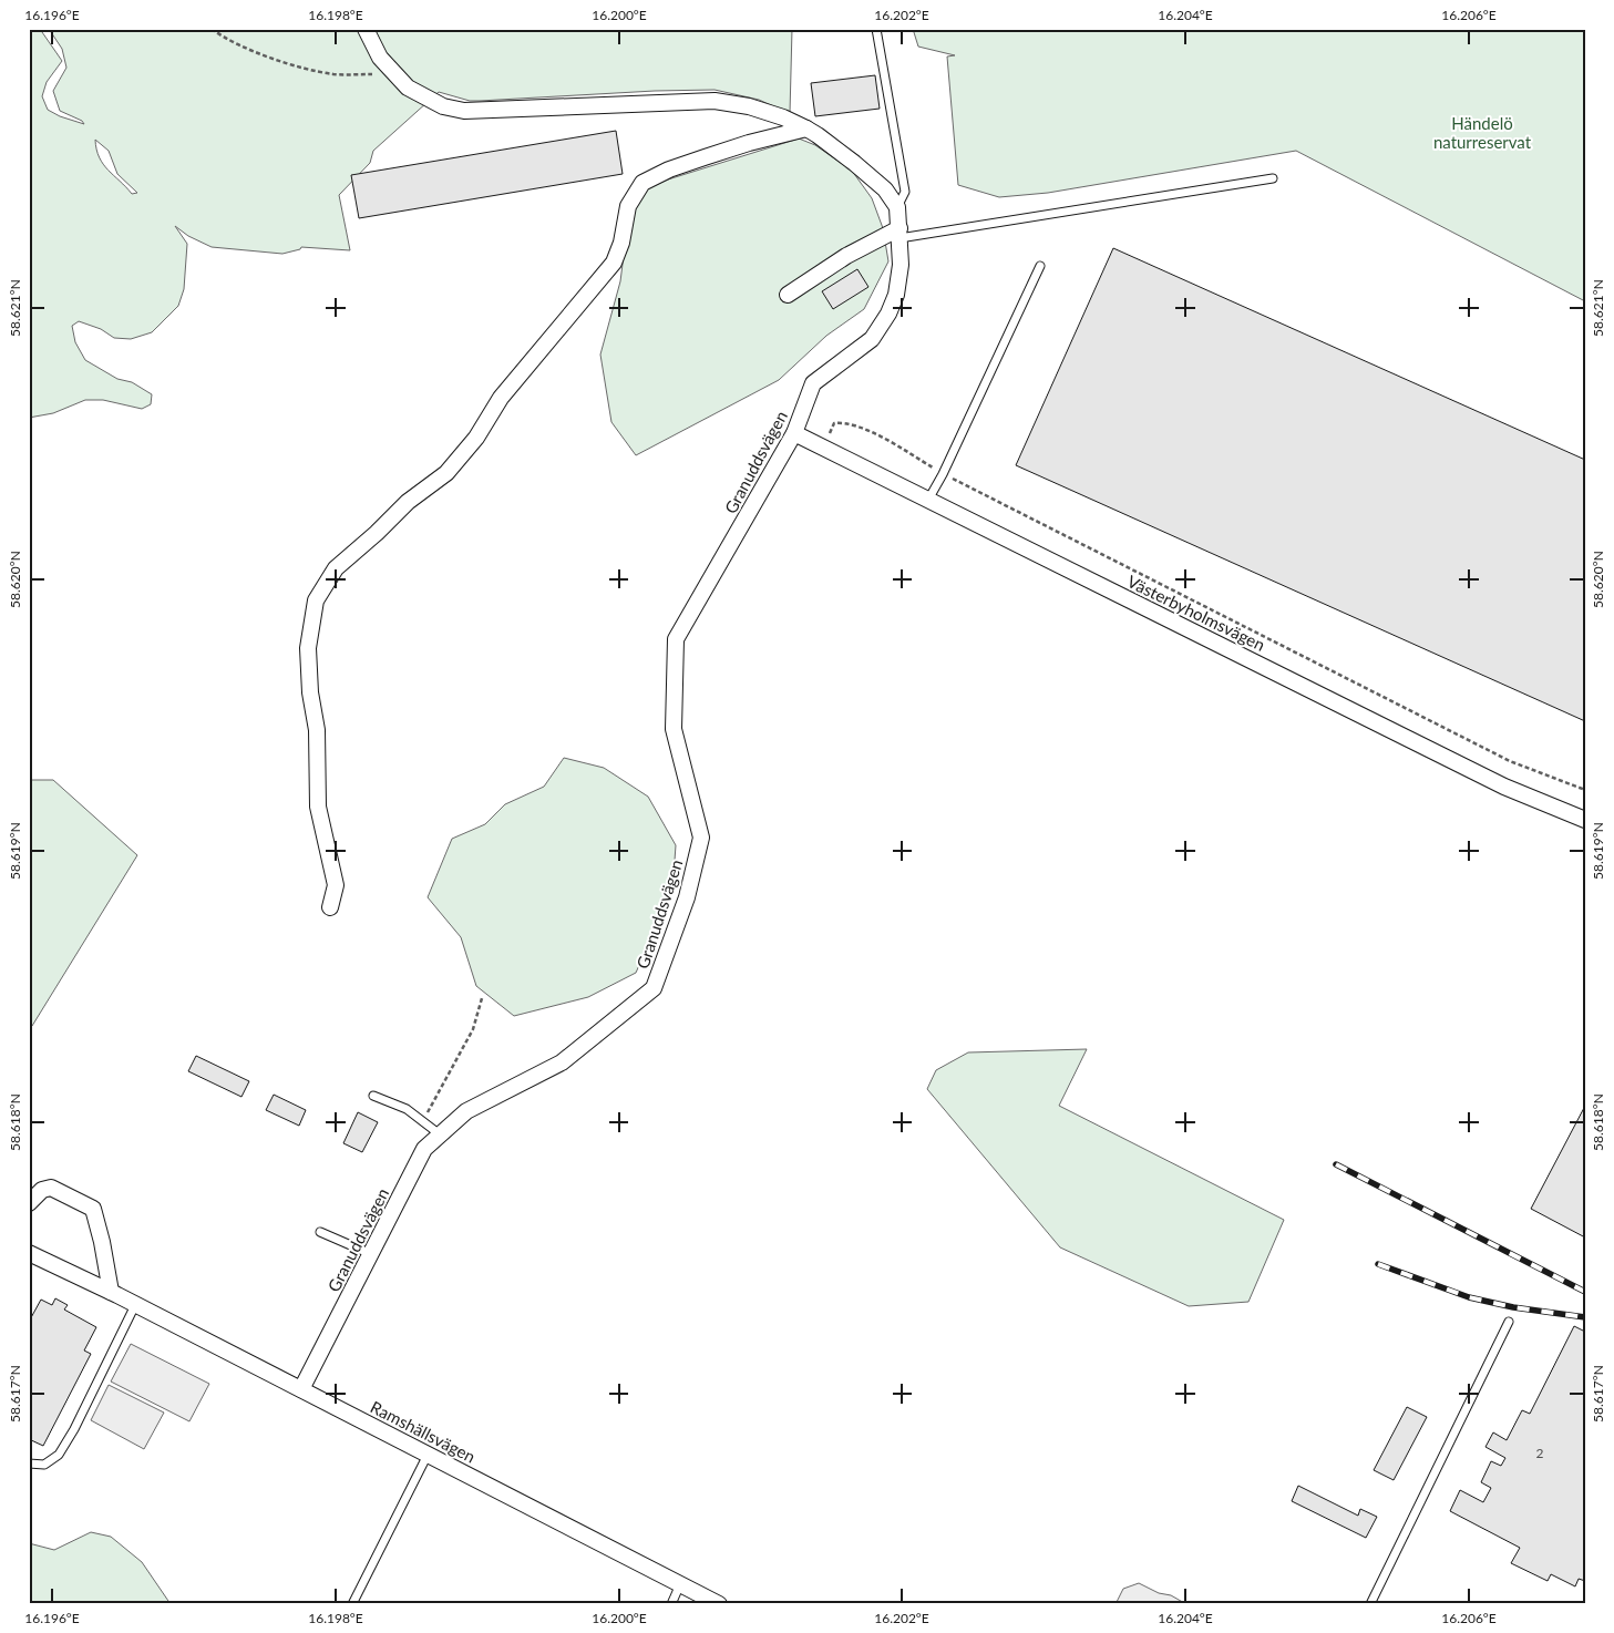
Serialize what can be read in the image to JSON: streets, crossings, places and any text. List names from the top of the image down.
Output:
{
  "streets": {
    "street": ["Granuddsvägen", "Västerbyholmsvägen", "Ramshällsvägen"]
  },
  "crossings": [
    ["Granuddsvägen", "Västerbyholmsvägen"],
    ["Granuddsvägen", "Ramshällsvägen"]
  ],
  "parks": ["Händelö naturreservat"],
  "house_numbers": ["2"],
  "coordinates": [
    "16.196°E",
    "16.198°E",
    "16.200°E",
    "16.202°E",
    "16.204°E",
    "16.206°E",
    "58.621°N",
    "58.620°N",
    "58.619°N",
    "58.618°N",
    "58.617°N"
  ]
}
